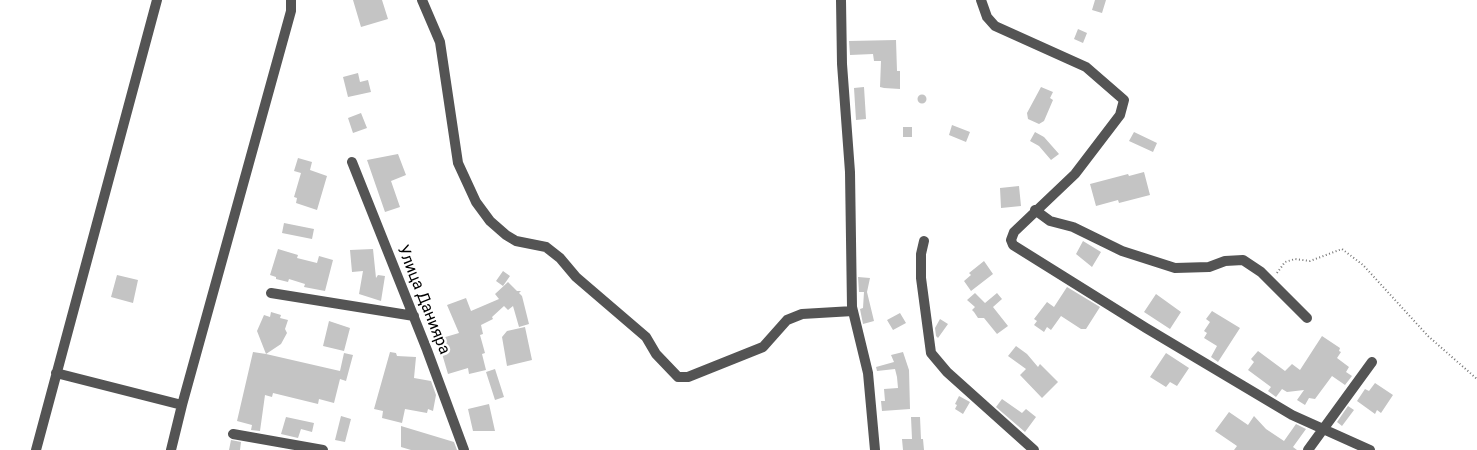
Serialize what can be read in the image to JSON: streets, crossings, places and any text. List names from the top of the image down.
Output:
{
  "streets": {
    "street": ["Улица Данияра"]
  }
}
